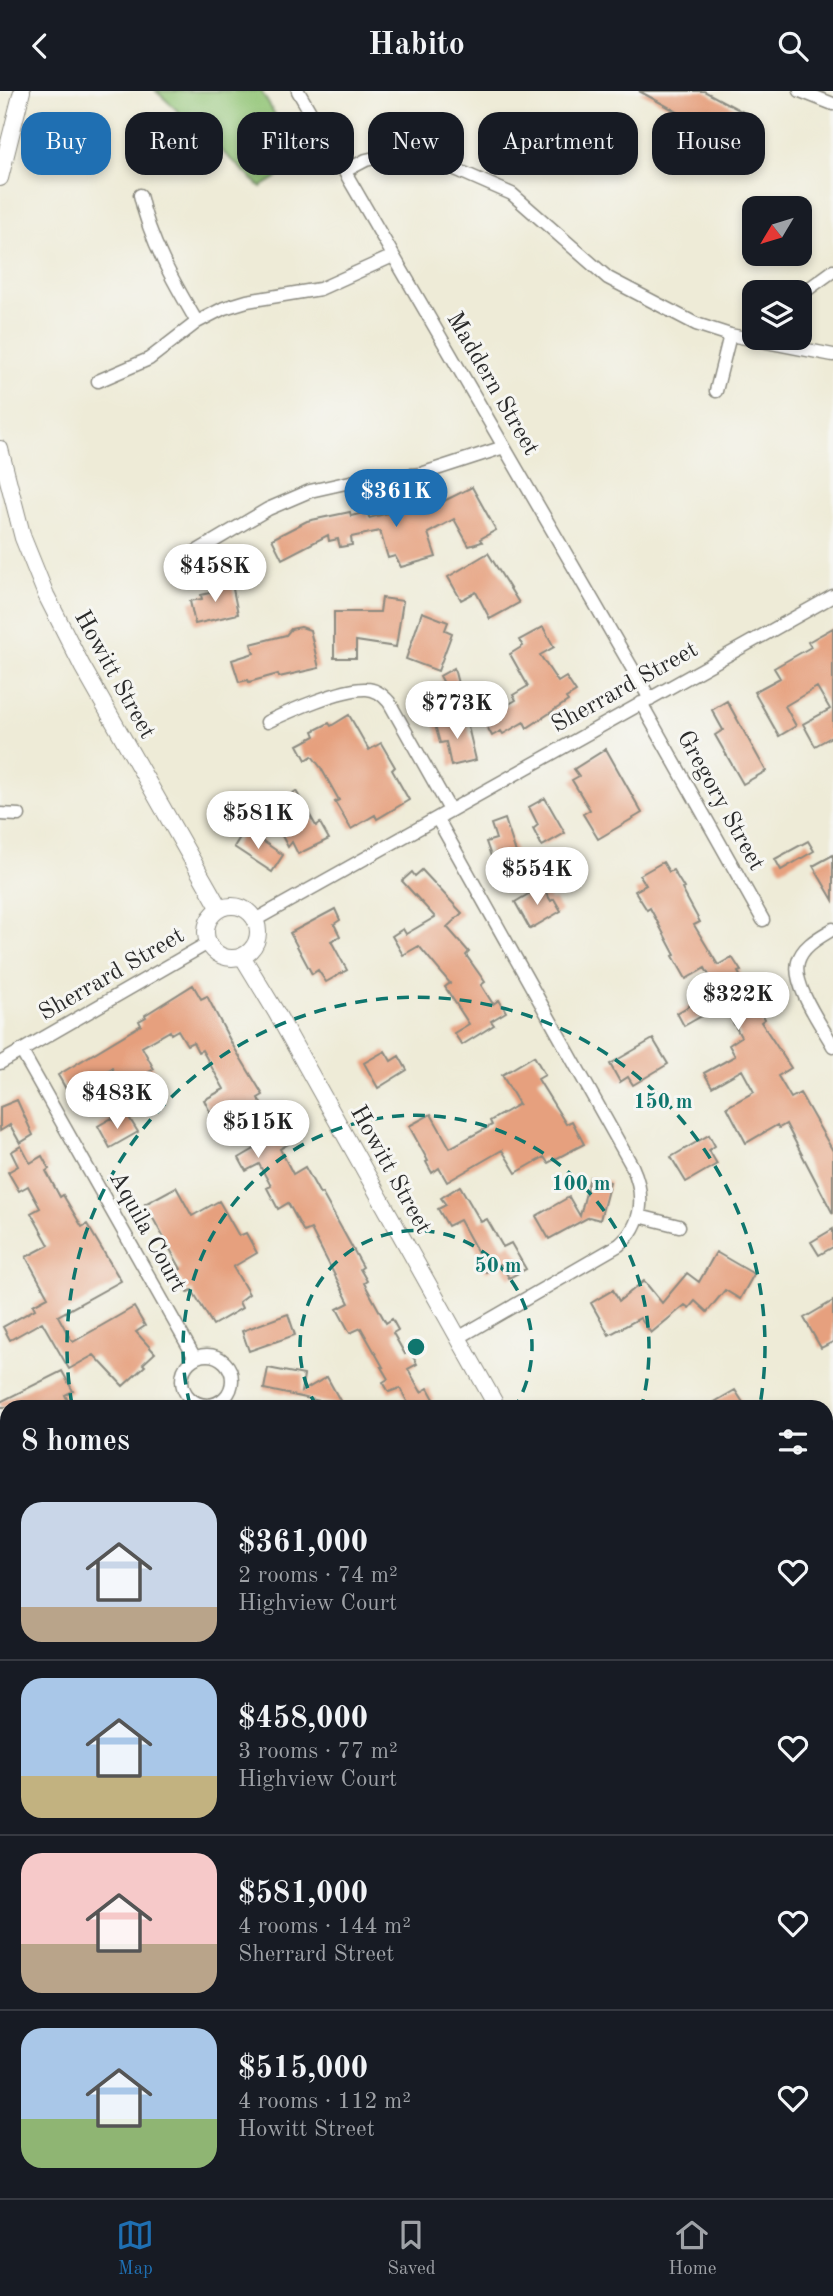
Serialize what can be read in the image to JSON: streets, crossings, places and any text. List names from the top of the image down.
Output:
{
  "streets": {
    "street": [
      "Maddern Street",
      "Howitt Street",
      "Sherrard Street",
      "Gregory Street",
      "Aquila Court"
    ]
  },
  "crossings": [
    ["Maddern Street", "Sherrard Street"],
    ["Maddern Street", "Gregory Street"],
    ["Howitt Street", "Sherrard Street"],
    ["Sherrard Street", "Gregory Street"],
    ["Sherrard Street", "Aquila Court"]
  ],
  "north": "bottom left",
  "page": {
    "header": "Habito",
    "chip": [
      "Buy",
      "Rent",
      "Filters",
      "New",
      "Apartment",
      "House"
    ],
    "price": [
      "$361K",
      "$458K",
      "$773K",
      "$581K",
      "$554K",
      "$322K",
      "$483K",
      "$515K"
    ],
    "heading": "8 homes",
    "list": [
      {
        "name": "$361,000",
        "note": "2 rooms · 74 m² · Highview Court"
      },
      {
        "name": "$458,000",
        "note": "3 rooms · 77 m² · Highview Court"
      },
      {
        "name": "$581,000",
        "note": "4 rooms · 144 m² · Sherrard Street"
      },
      {
        "name": "$515,000",
        "note": "4 rooms · 112 m² · Howitt Street"
      }
    ],
    "tabs": ["Map", "Saved", "Home"]
  },
  "rings": ["150 m", "100 m", "50 m"]
}
